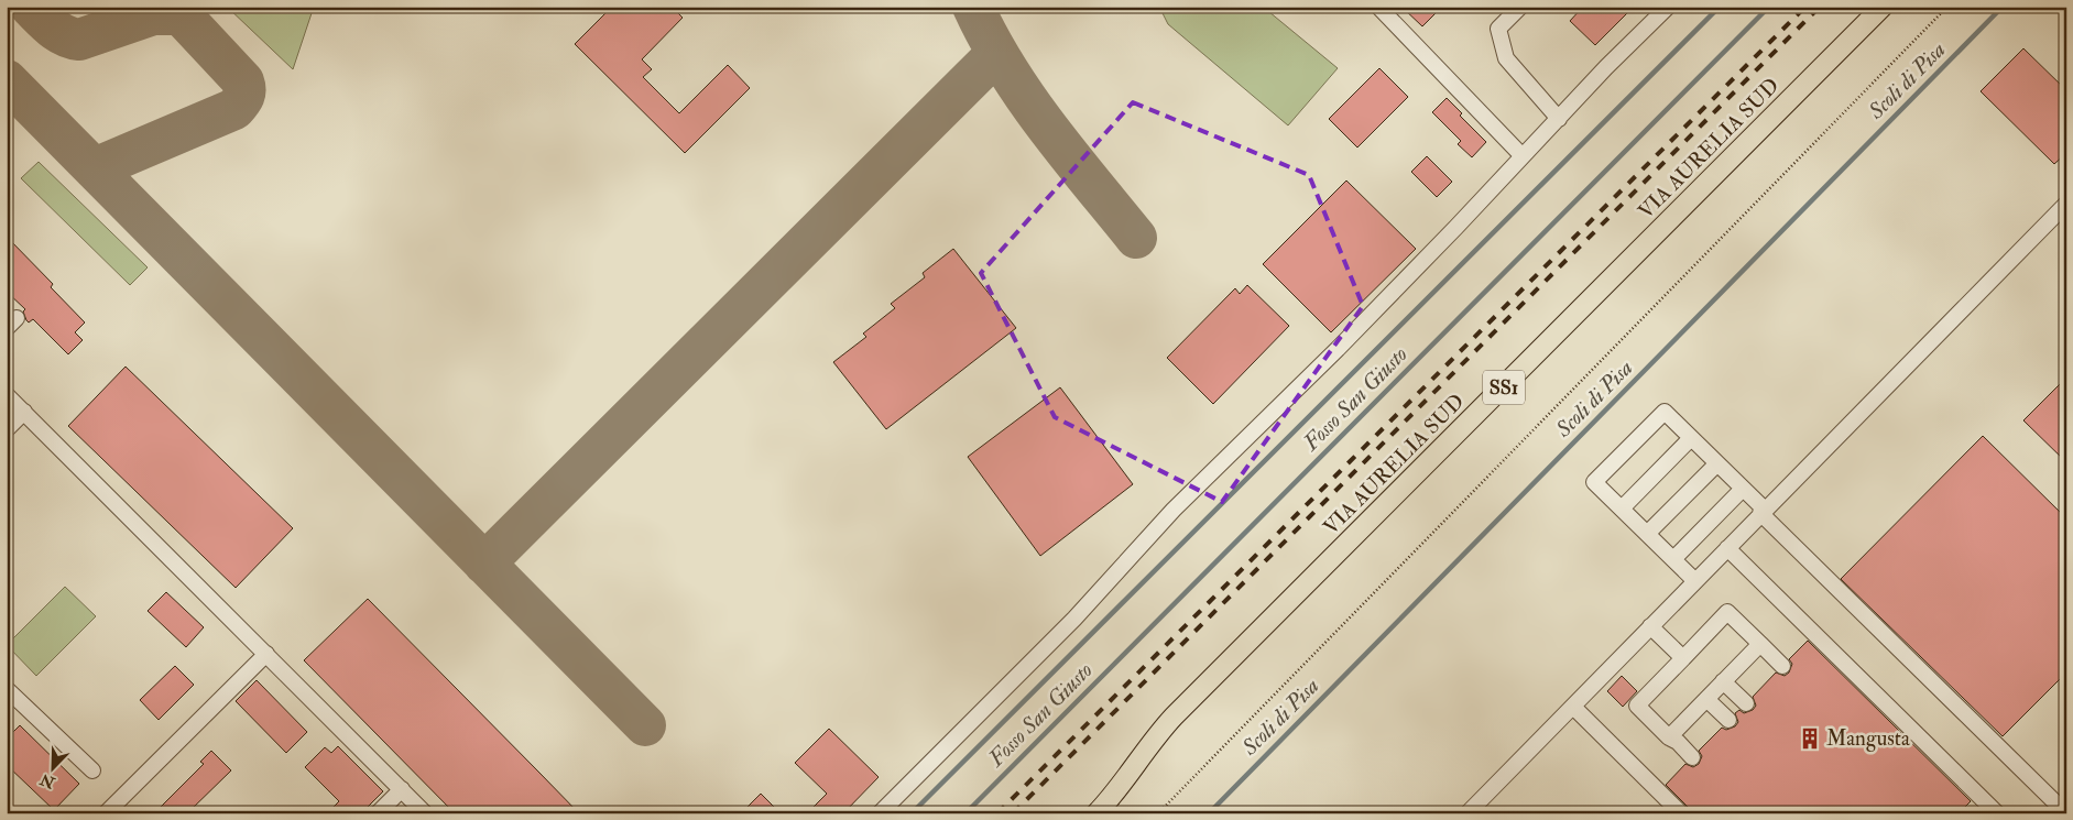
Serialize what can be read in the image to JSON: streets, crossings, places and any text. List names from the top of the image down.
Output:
{
  "streets": {
    "main road": ["VIA AURELIA SUD", "SS1"]
  },
  "crossings": [
    ["VIA AURELIA SUD", "SS1"]
  ],
  "water": ["Scoli di Pisa", "Fosso San Giusto"],
  "places": {
    "building": ["Mangusta"]
  },
  "north": "bottom left"
}
